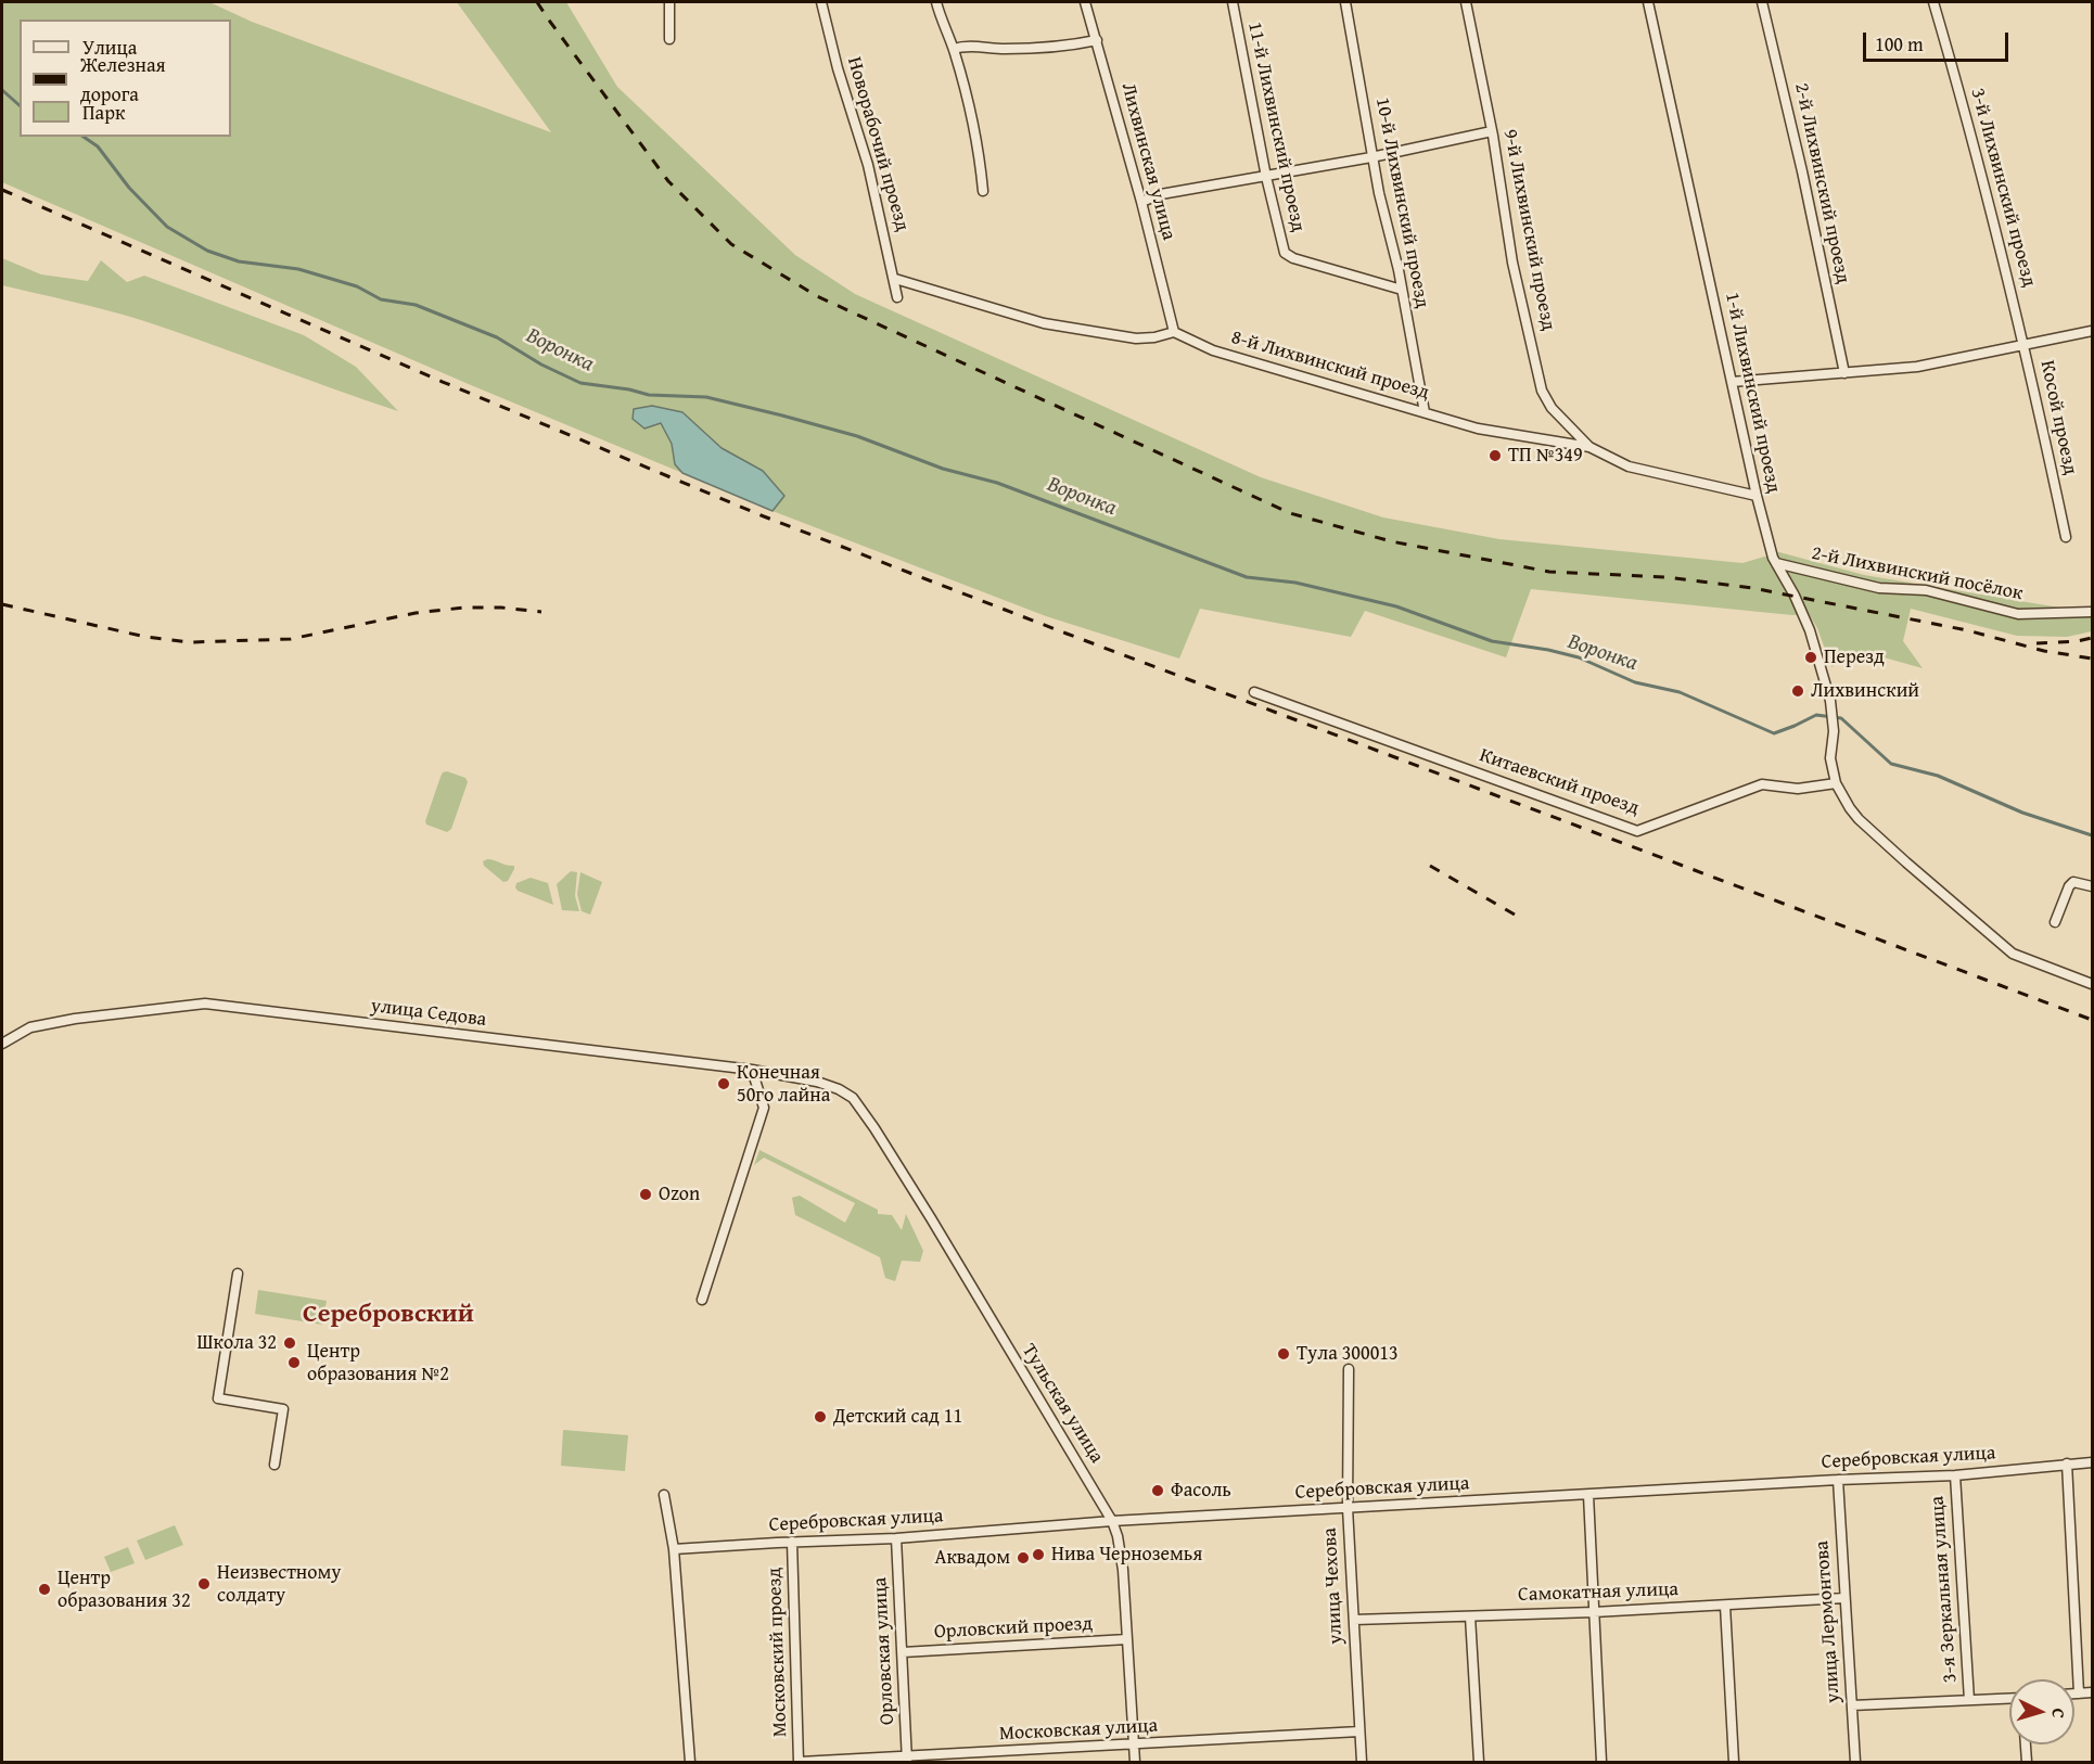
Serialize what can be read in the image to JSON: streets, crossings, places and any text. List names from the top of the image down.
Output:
{
  "streets": {
    "street": [
      "11-й Лихвинский проезд",
      "Новорабочий проезд",
      "Лихвинская улица",
      "2-й Лихвинский проезд",
      "3-й Лихвинский проезд",
      "10-й Лихвинский проезд",
      "9-й Лихвинский проезд",
      "8-й Лихвинский проезд",
      "1-й Лихвинский проезд",
      "Косой проезд",
      "2-й Лихвинский посёлок",
      "Китаевский проезд",
      "улица Седова",
      "Тульская улица",
      "Серебровская улица",
      "улица Чехова",
      "3-я Зеркальная улица",
      "Самокатная улица",
      "улица Лермонтова",
      "Орловский проезд",
      "Орловская улица",
      "Московский проезд",
      "Московская улица"
    ]
  },
  "crossings": [
    ["11-й Лихвинский проезд", "10-й Лихвинский проезд"],
    ["Лихвинская улица", "8-й Лихвинский проезд"],
    ["3-й Лихвинский проезд", "Косой проезд"],
    ["10-й Лихвинский проезд", "8-й Лихвинский проезд"],
    ["9-й Лихвинский проезд", "8-й Лихвинский проезд"],
    ["8-й Лихвинский проезд", "1-й Лихвинский проезд"],
    ["1-й Лихвинский проезд", "2-й Лихвинский посёлок"],
    ["1-й Лихвинский проезд", "Китаевский проезд"],
    ["улица Седова", "Тульская улица"],
    ["Тульская улица", "Серебровская улица"],
    ["Тульская улица", "Орловский проезд"],
    ["Тульская улица", "Московская улица"],
    ["Серебровская улица", "улица Чехова"],
    ["Серебровская улица", "3-я Зеркальная улица"],
    ["Серебровская улица", "улица Лермонтова"],
    ["Серебровская улица", "Орловская улица"],
    ["Серебровская улица", "Московский проезд"],
    ["улица Чехова", "Самокатная улица"],
    ["улица Чехова", "Московская улица"],
    ["Самокатная улица", "улица Лермонтова"],
    ["Орловский проезд", "Орловская улица"],
    ["Орловская улица", "Московская улица"],
    ["Московский проезд", "Московская улица"]
  ],
  "districts": ["Серебровский"],
  "water": ["Воронка"],
  "places": [
    "ТП №349",
    "Перезд",
    "Лихвинский",
    "Конечная 50го лайна",
    "Ozon",
    "Школа 32",
    "Тула 300013",
    "Центр образования №2",
    "Детский сад 11",
    "Фасоль",
    "Нива Черноземья",
    "Аквадом",
    "Неизвестному солдату",
    "Центр образования 32"
  ],
  "legend": ["Улица", "Железная дорога", "Парк"],
  "scale_bar": "100 m",
  "north": "right"
}
